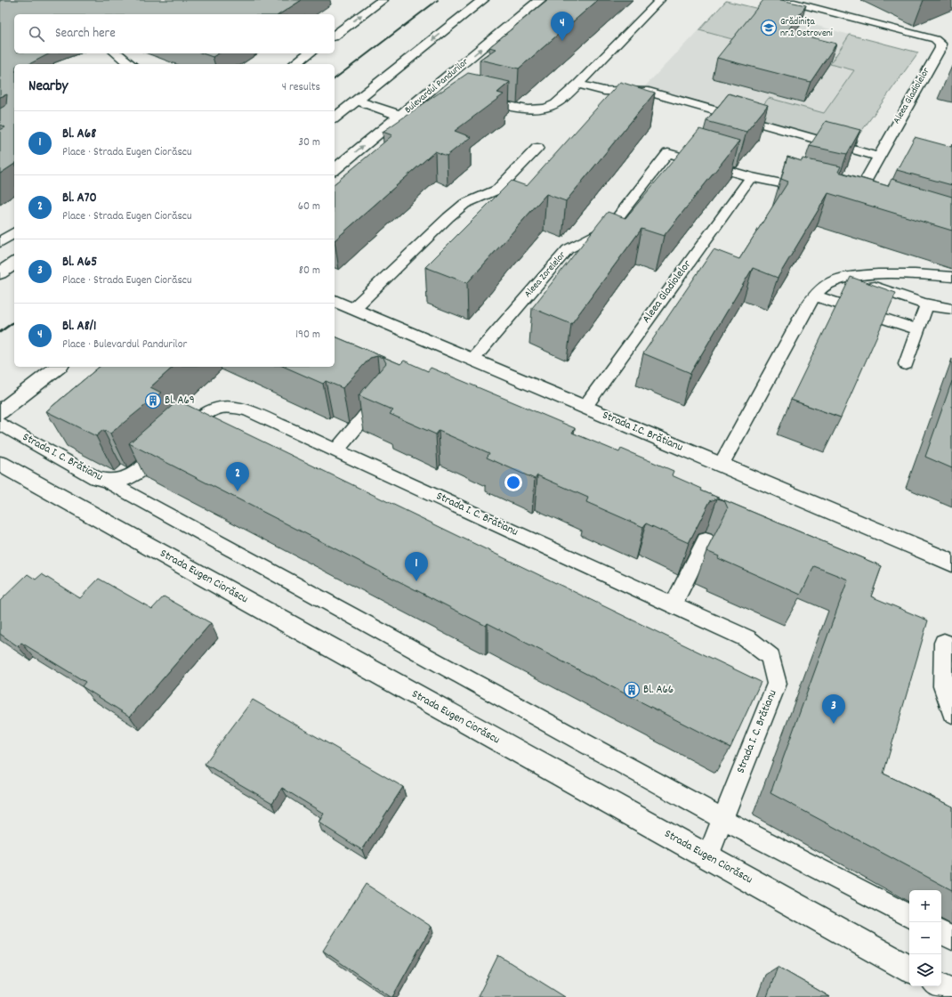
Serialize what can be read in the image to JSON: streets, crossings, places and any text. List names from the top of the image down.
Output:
{
  "streets": {
    "street": ["Bulevardul Pandurilor", "Strada I.C. Brătianu", "Strada Eugen Ciorăscu"],
    "lane": ["Aleea Gladiolelor", "Aleea Zorelelor", "Strada I. C. Brătianu"]
  },
  "crossings": [
    ["Aleea Gladiolelor", "Aleea Zorelelor"],
    ["Aleea Gladiolelor", "Strada I.C. Brătianu"],
    ["Aleea Zorelelor", "Strada I.C. Brătianu"],
    ["Strada I. C. Brătianu", "Strada Eugen Ciorăscu"]
  ],
  "places": {
    "school or university": ["Grădinița nr.2 Ostroveni"],
    "building": ["Bl. A69", "Bl. A66"]
  },
  "page": {
    "pins": [
      "4",
      "2",
      "1",
      "3"
    ],
    "search": "Search here",
    "heading": ["Nearby", "4 results"],
    "list": [
      {
        "mark": "1",
        "name": "Bl. A68",
        "note": "Place · Strada Eugen Ciorăscu",
        "value": "30 m"
      },
      {
        "mark": "2",
        "name": "Bl. A70",
        "note": "Place · Strada Eugen Ciorăscu",
        "value": "60 m"
      },
      {
        "mark": "3",
        "name": "Bl. A65",
        "note": "Place · Strada Eugen Ciorăscu",
        "value": "80 m"
      },
      {
        "mark": "4",
        "name": "Bl. A8/1",
        "note": "Place · Bulevardul Pandurilor",
        "value": "190 m"
      }
    ],
    "map_buttons": ["+", "−"]
  }
}
